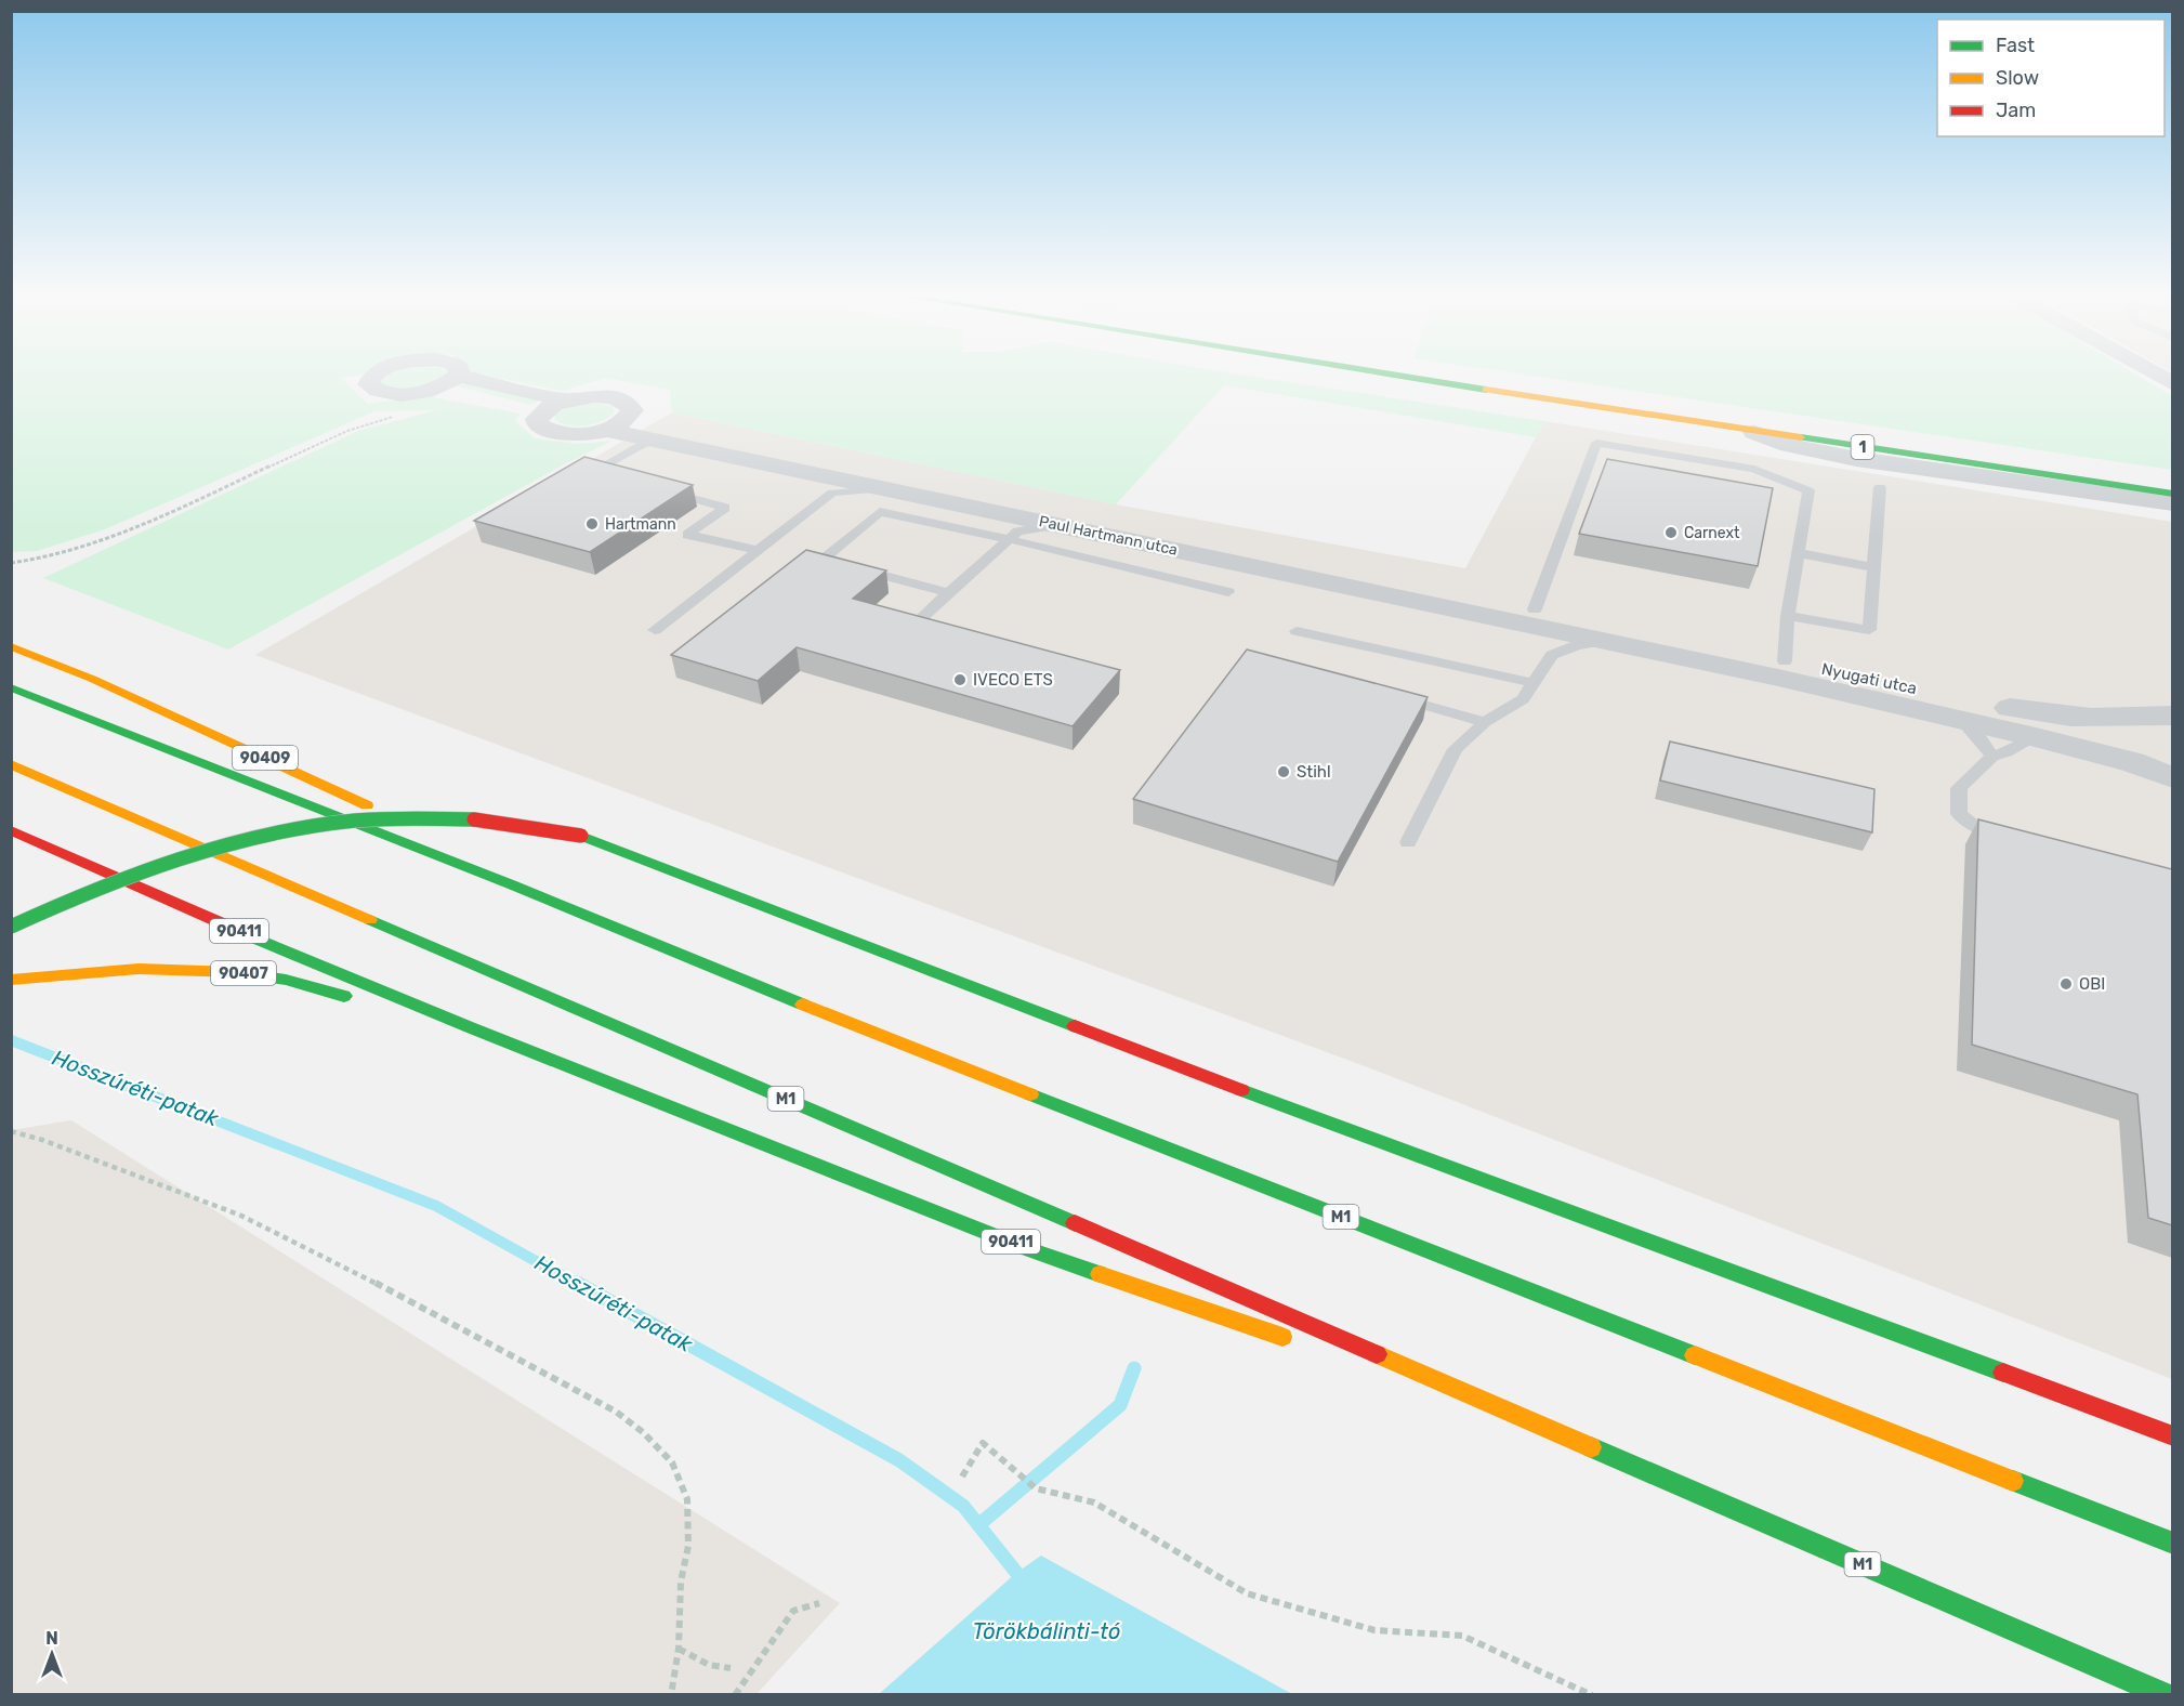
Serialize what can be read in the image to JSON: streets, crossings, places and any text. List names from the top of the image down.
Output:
{
  "streets": {
    "main road": [
      "1",
      "90409",
      "90411",
      "90407",
      "M1"
    ],
    "street": ["Paul Hartmann utca", "Nyugati utca"]
  },
  "crossings": [
    ["Paul Hartmann utca", "Nyugati utca"],
    ["90409", "M1"],
    ["90411", "90407"]
  ],
  "water": ["Hosszúréti-patak", "Törökbálinti-tó"],
  "places": [
    "Hartmann",
    "Carnext",
    "IVECO ETS",
    "Stihl",
    "OBI"
  ],
  "legend": ["Fast", "Slow", "Jam"],
  "north": "top"
}
